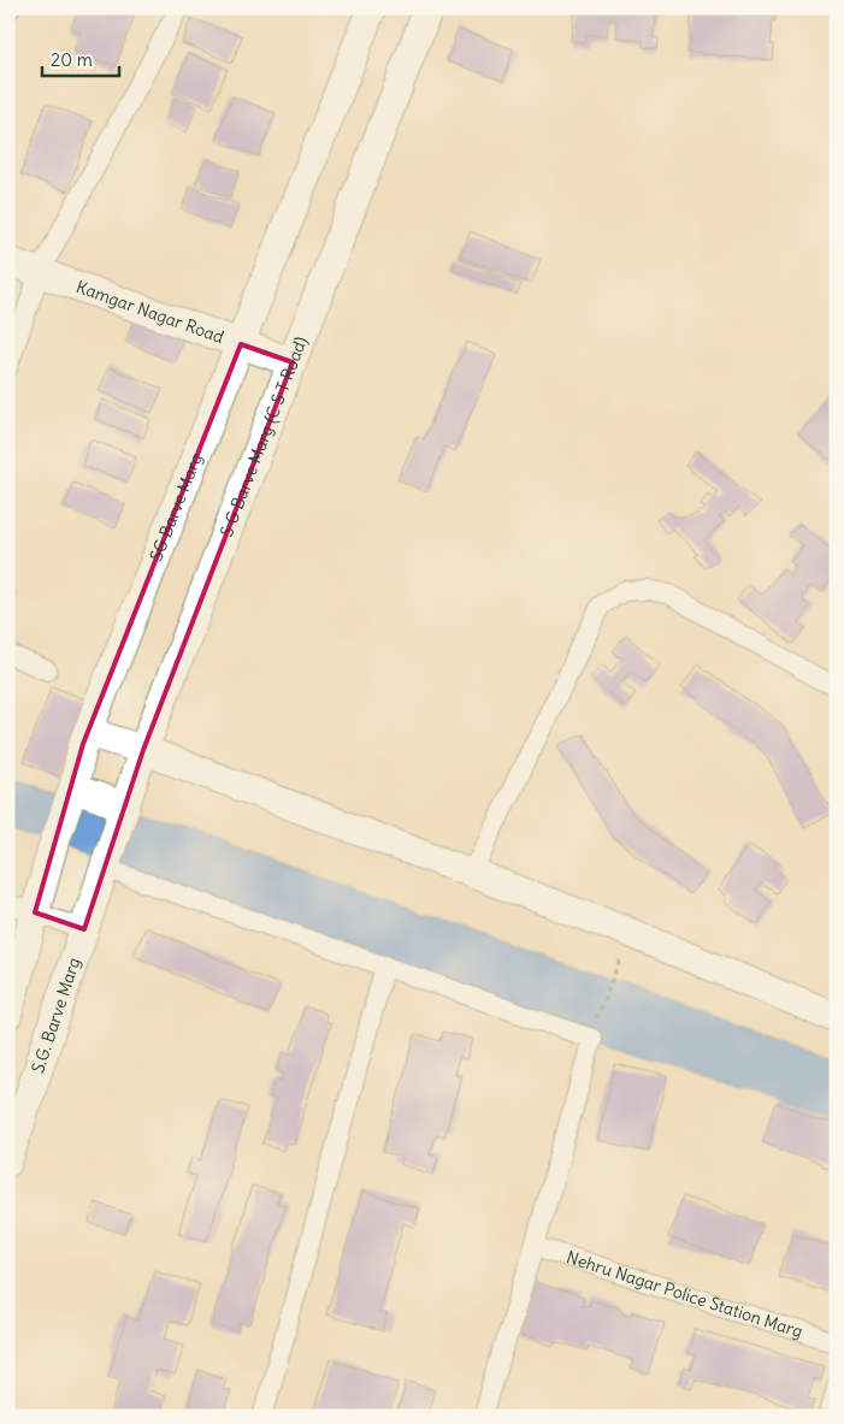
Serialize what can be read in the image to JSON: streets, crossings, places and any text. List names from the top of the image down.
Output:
{
  "streets": {
    "main road": [
      "Kamgar Nagar Road",
      "S G Barve Marg (C S T Road)",
      "SG Barve Marg",
      "S.G. Barve Marg"
    ],
    "street": ["Nehru Nagar Police Station Marg"]
  },
  "crossings": [
    ["Kamgar Nagar Road", "S G Barve Marg (C S T Road)"],
    ["Kamgar Nagar Road", "SG Barve Marg"],
    ["S G Barve Marg (C S T Road)", "S.G. Barve Marg"]
  ],
  "scale_bar": "20 m"
}
